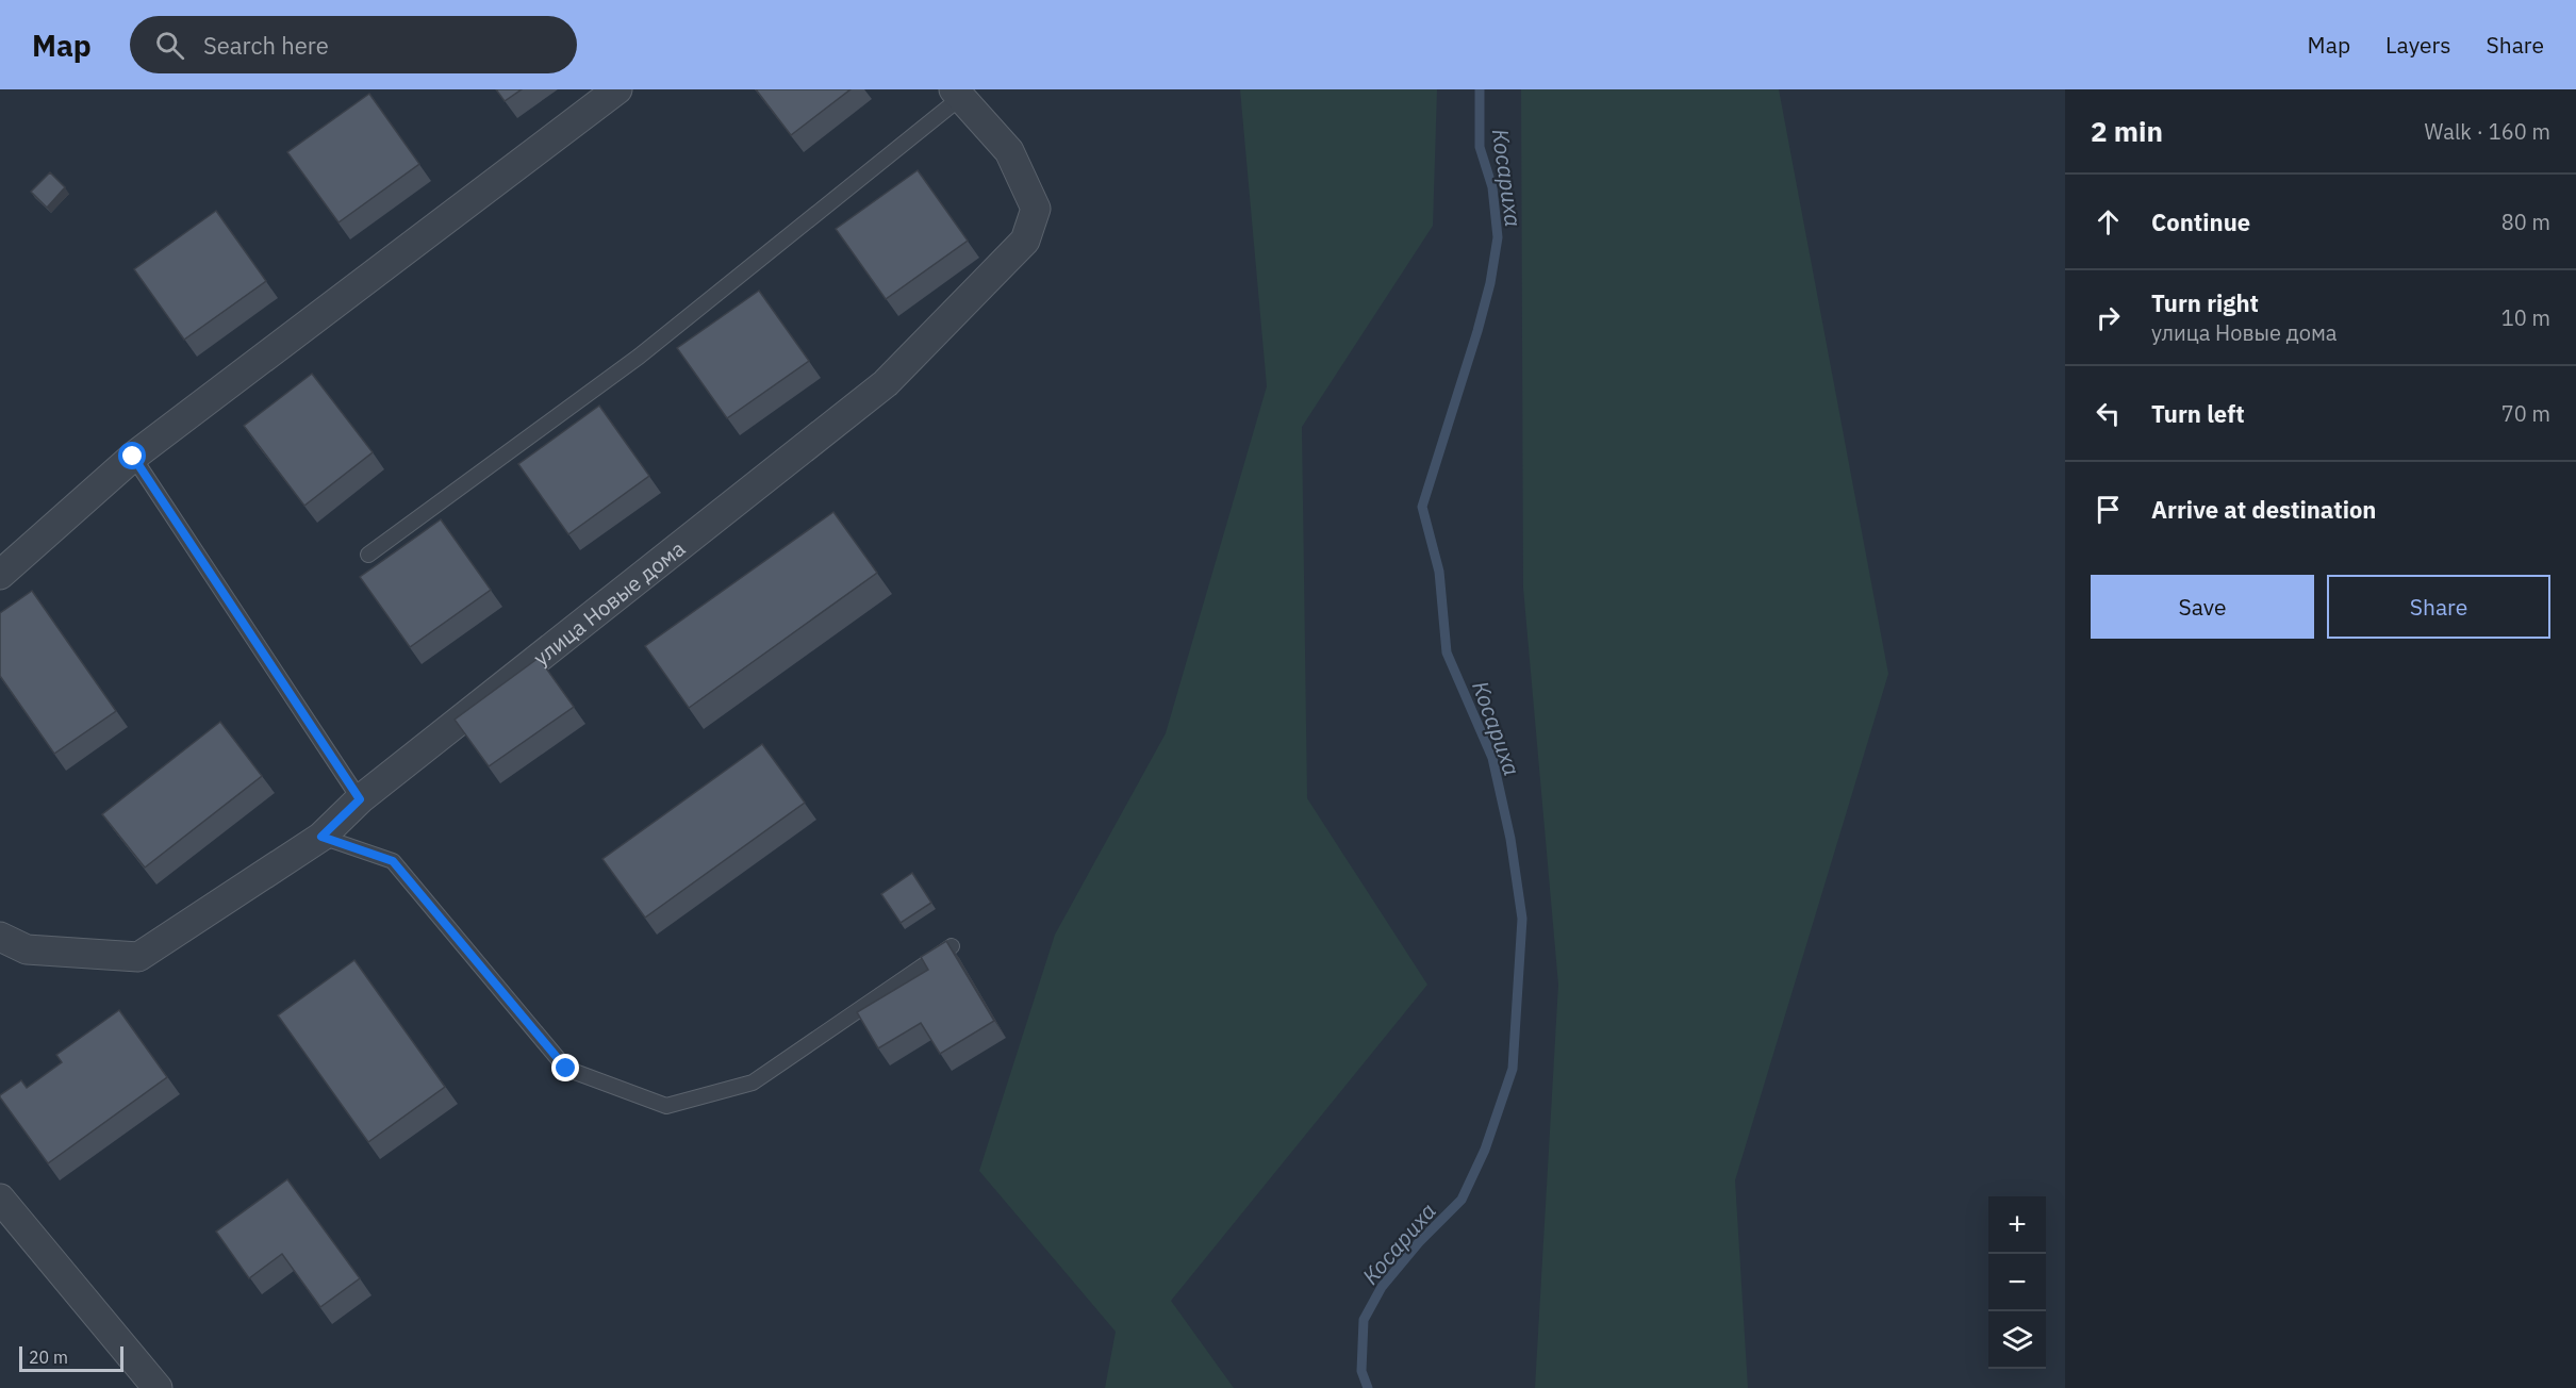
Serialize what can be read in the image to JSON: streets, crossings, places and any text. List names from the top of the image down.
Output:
{
  "streets": {
    "street": ["улица Новые дома"]
  },
  "water": ["Косариха"],
  "scale_bar": "20 m",
  "page": {
    "header": "Map",
    "search": "Search here",
    "nav": ["Map", "Layers", "Share"],
    "heading": ["2 min", "Walk · 160 m"],
    "list": [
      ["Continue", "80 m"],
      ["Turn right", "улица Новые дома", "10 m"],
      ["Turn left", "70 m"],
      "Arrive at destination"
    ],
    "buttons": ["Save", "Share"],
    "map_buttons": ["+", "−"],
    "scale": "20 m"
  }
}
